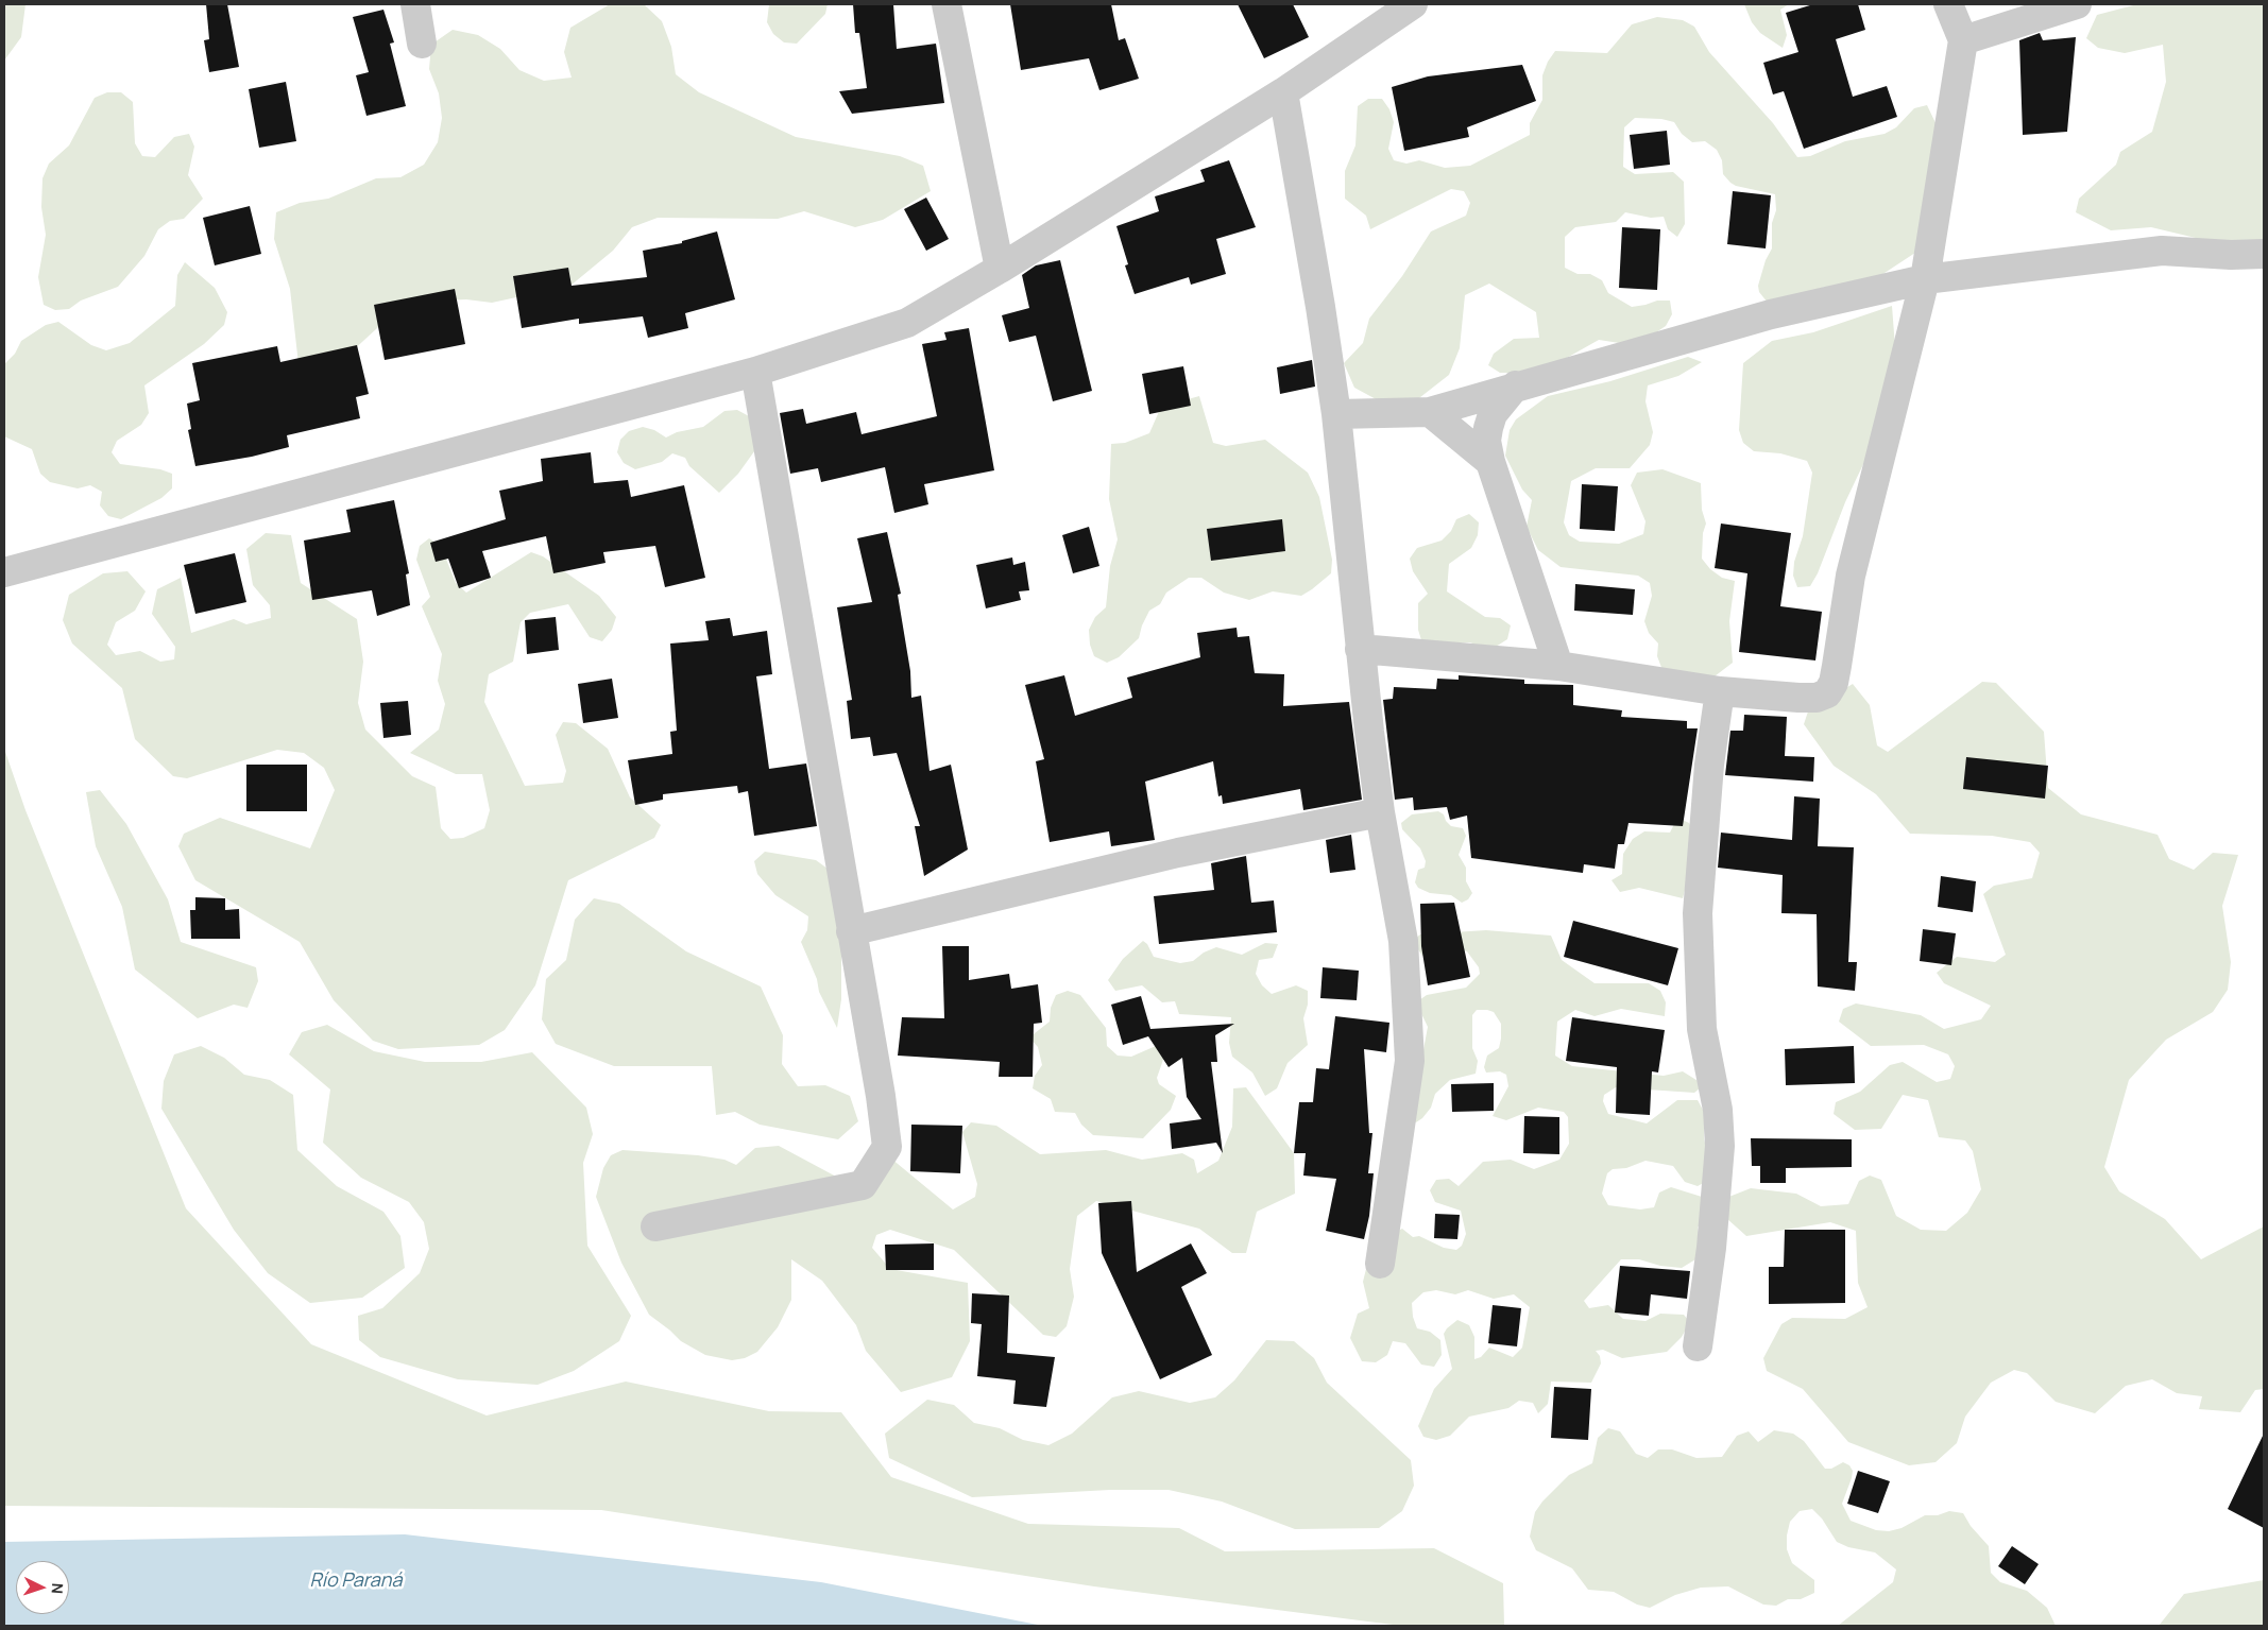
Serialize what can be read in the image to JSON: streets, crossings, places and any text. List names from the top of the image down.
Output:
{
  "water": ["Río Paraná"],
  "north": "right"
}
